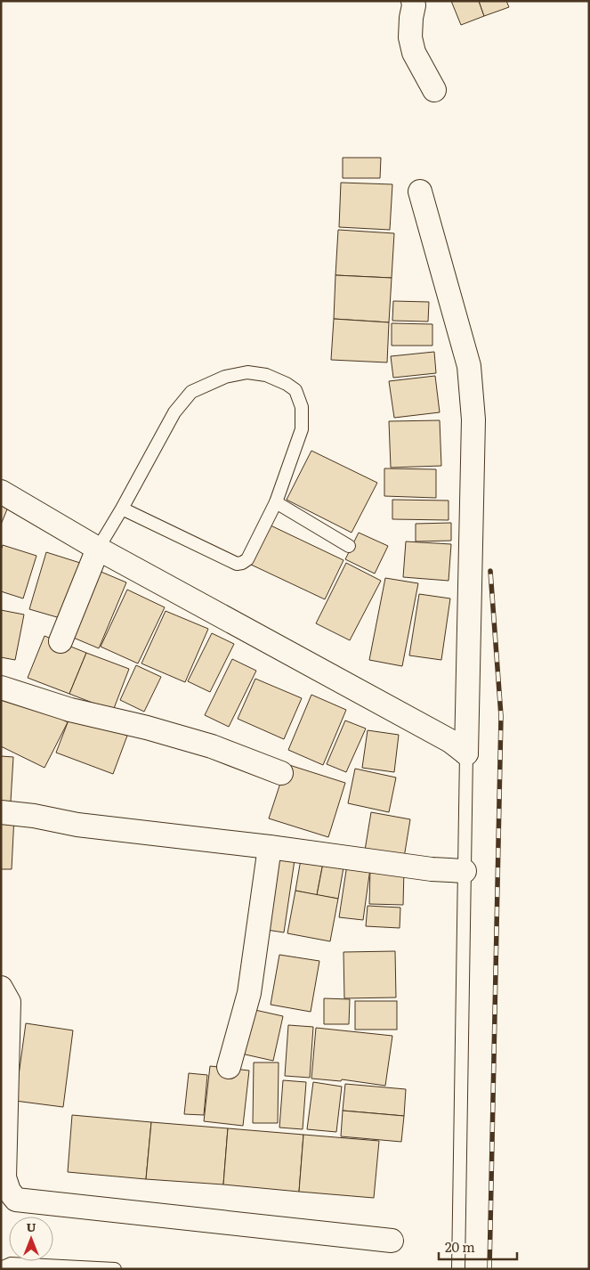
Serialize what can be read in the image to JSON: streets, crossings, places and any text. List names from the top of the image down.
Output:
{
  "scale_bar": "20 m",
  "north": "top"
}
